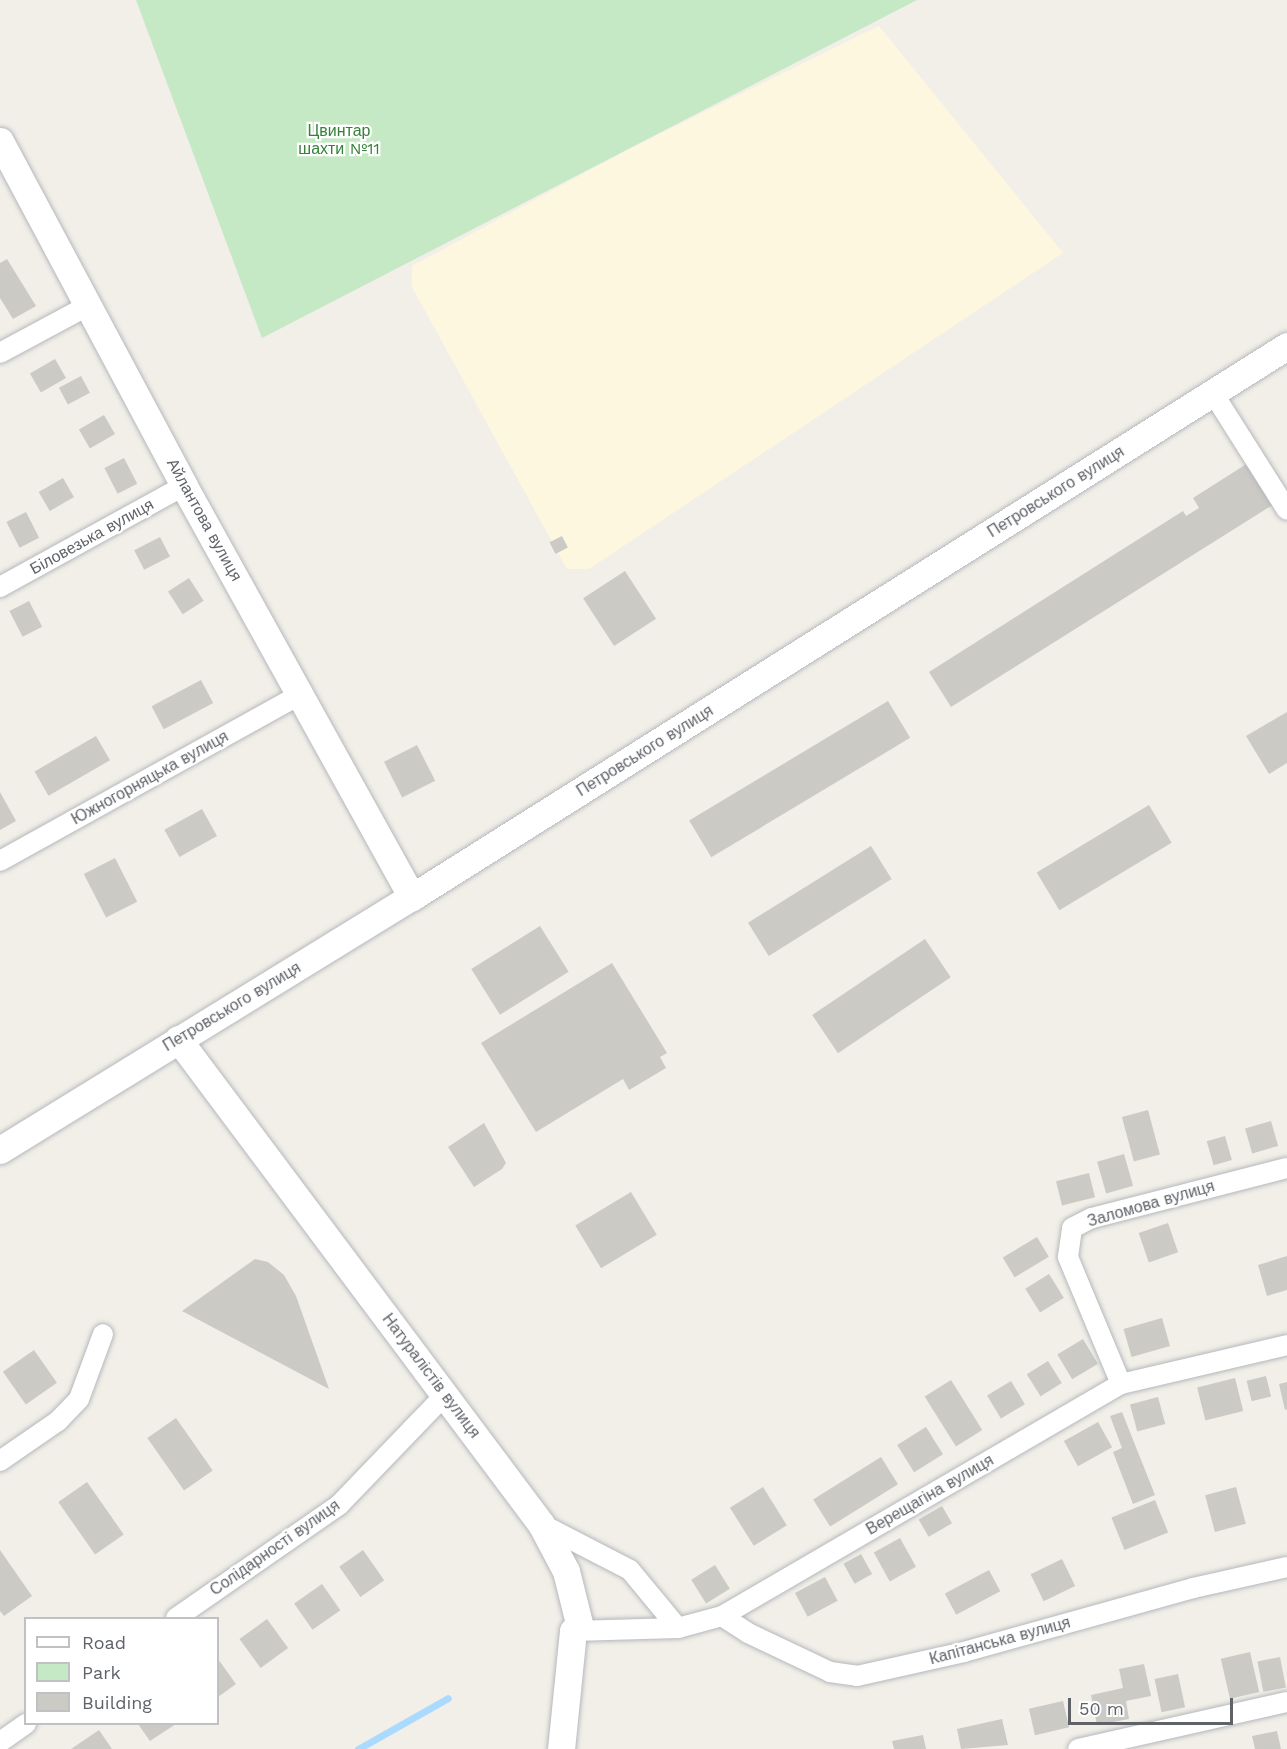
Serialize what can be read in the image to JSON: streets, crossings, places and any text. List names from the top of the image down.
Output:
{
  "streets": {
    "street": [
      "Петровського вулиця",
      "Айлантова вулиця",
      "Біловезька вулиця",
      "Южногорняцька вулиця",
      "Заломова вулиця",
      "Натуралістів вулиця",
      "Верещагіна вулиця",
      "Солідарності вулиця",
      "Капітанська вулиця"
    ]
  },
  "crossings": [
    ["Петровського вулиця", "Айлантова вулиця"],
    ["Петровського вулиця", "Натуралістів вулиця"],
    ["Айлантова вулиця", "Біловезька вулиця"],
    ["Айлантова вулиця", "Южногорняцька вулиця"],
    ["Заломова вулиця", "Верещагіна вулиця"],
    ["Натуралістів вулиця", "Верещагіна вулиця"],
    ["Натуралістів вулиця", "Солідарності вулиця"],
    ["Верещагіна вулиця", "Капітанська вулиця"]
  ],
  "parks": ["Цвинтар шахти №11"],
  "legend": ["Road", "Park", "Building"],
  "scale_bar": "50 m"
}
